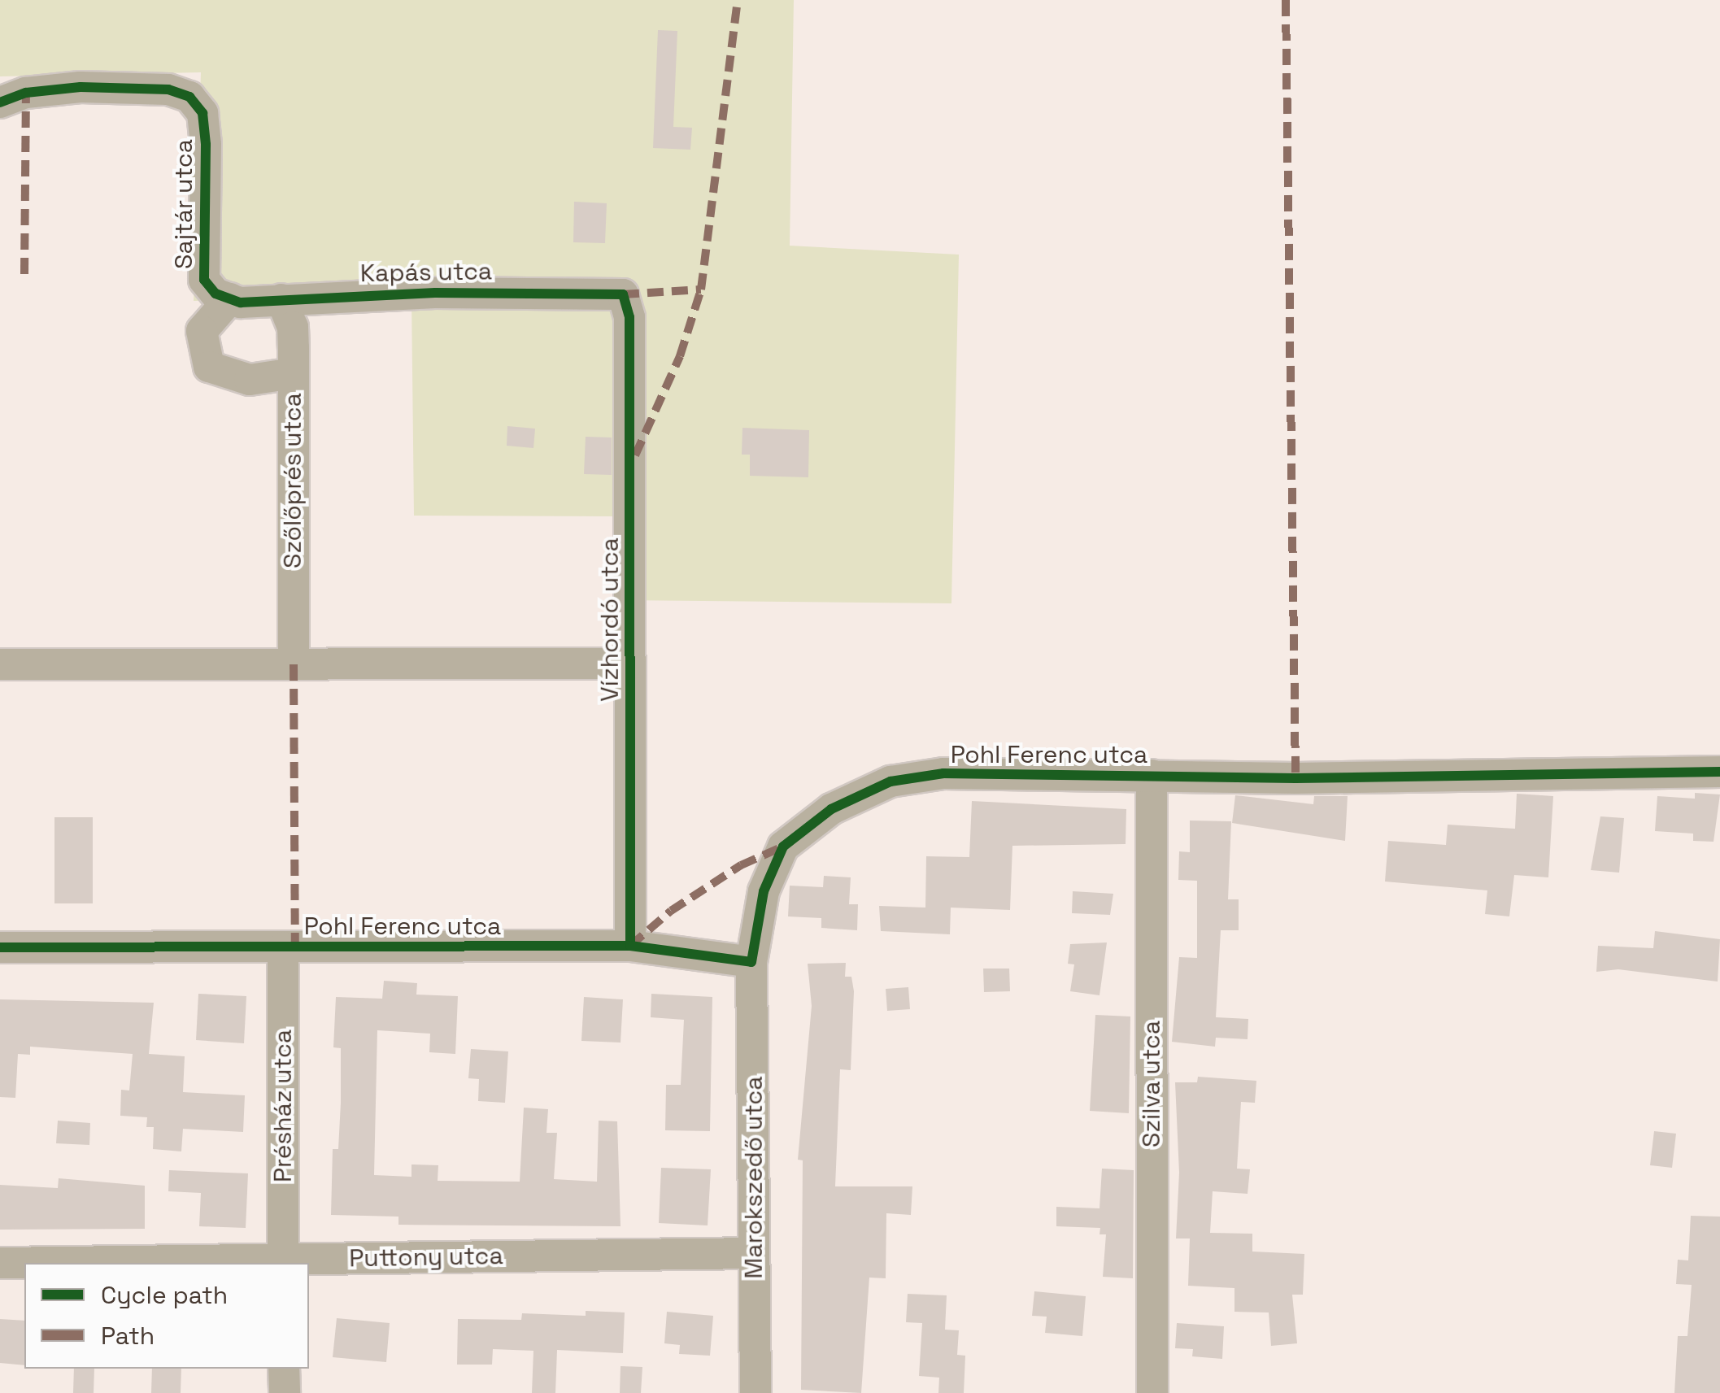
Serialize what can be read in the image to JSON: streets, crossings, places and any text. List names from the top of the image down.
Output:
{
  "streets": {
    "street": [
      "Sajtár utca",
      "Kapás utca",
      "Szőlőprés utca",
      "Vízhordó utca",
      "Pohl Ferenc utca",
      "Szilva utca",
      "Présház utca",
      "Marokszedő utca",
      "Puttony utca"
    ]
  },
  "crossings": [
    ["Sajtár utca", "Kapás utca"],
    ["Sajtár utca", "Szőlőprés utca"],
    ["Kapás utca", "Szőlőprés utca"],
    ["Kapás utca", "Vízhordó utca"],
    ["Vízhordó utca", "Pohl Ferenc utca"],
    ["Pohl Ferenc utca", "Szilva utca"],
    ["Pohl Ferenc utca", "Présház utca"],
    ["Pohl Ferenc utca", "Marokszedő utca"],
    ["Présház utca", "Puttony utca"],
    ["Marokszedő utca", "Puttony utca"]
  ],
  "legend": ["Cycle path", "Path"]
}
